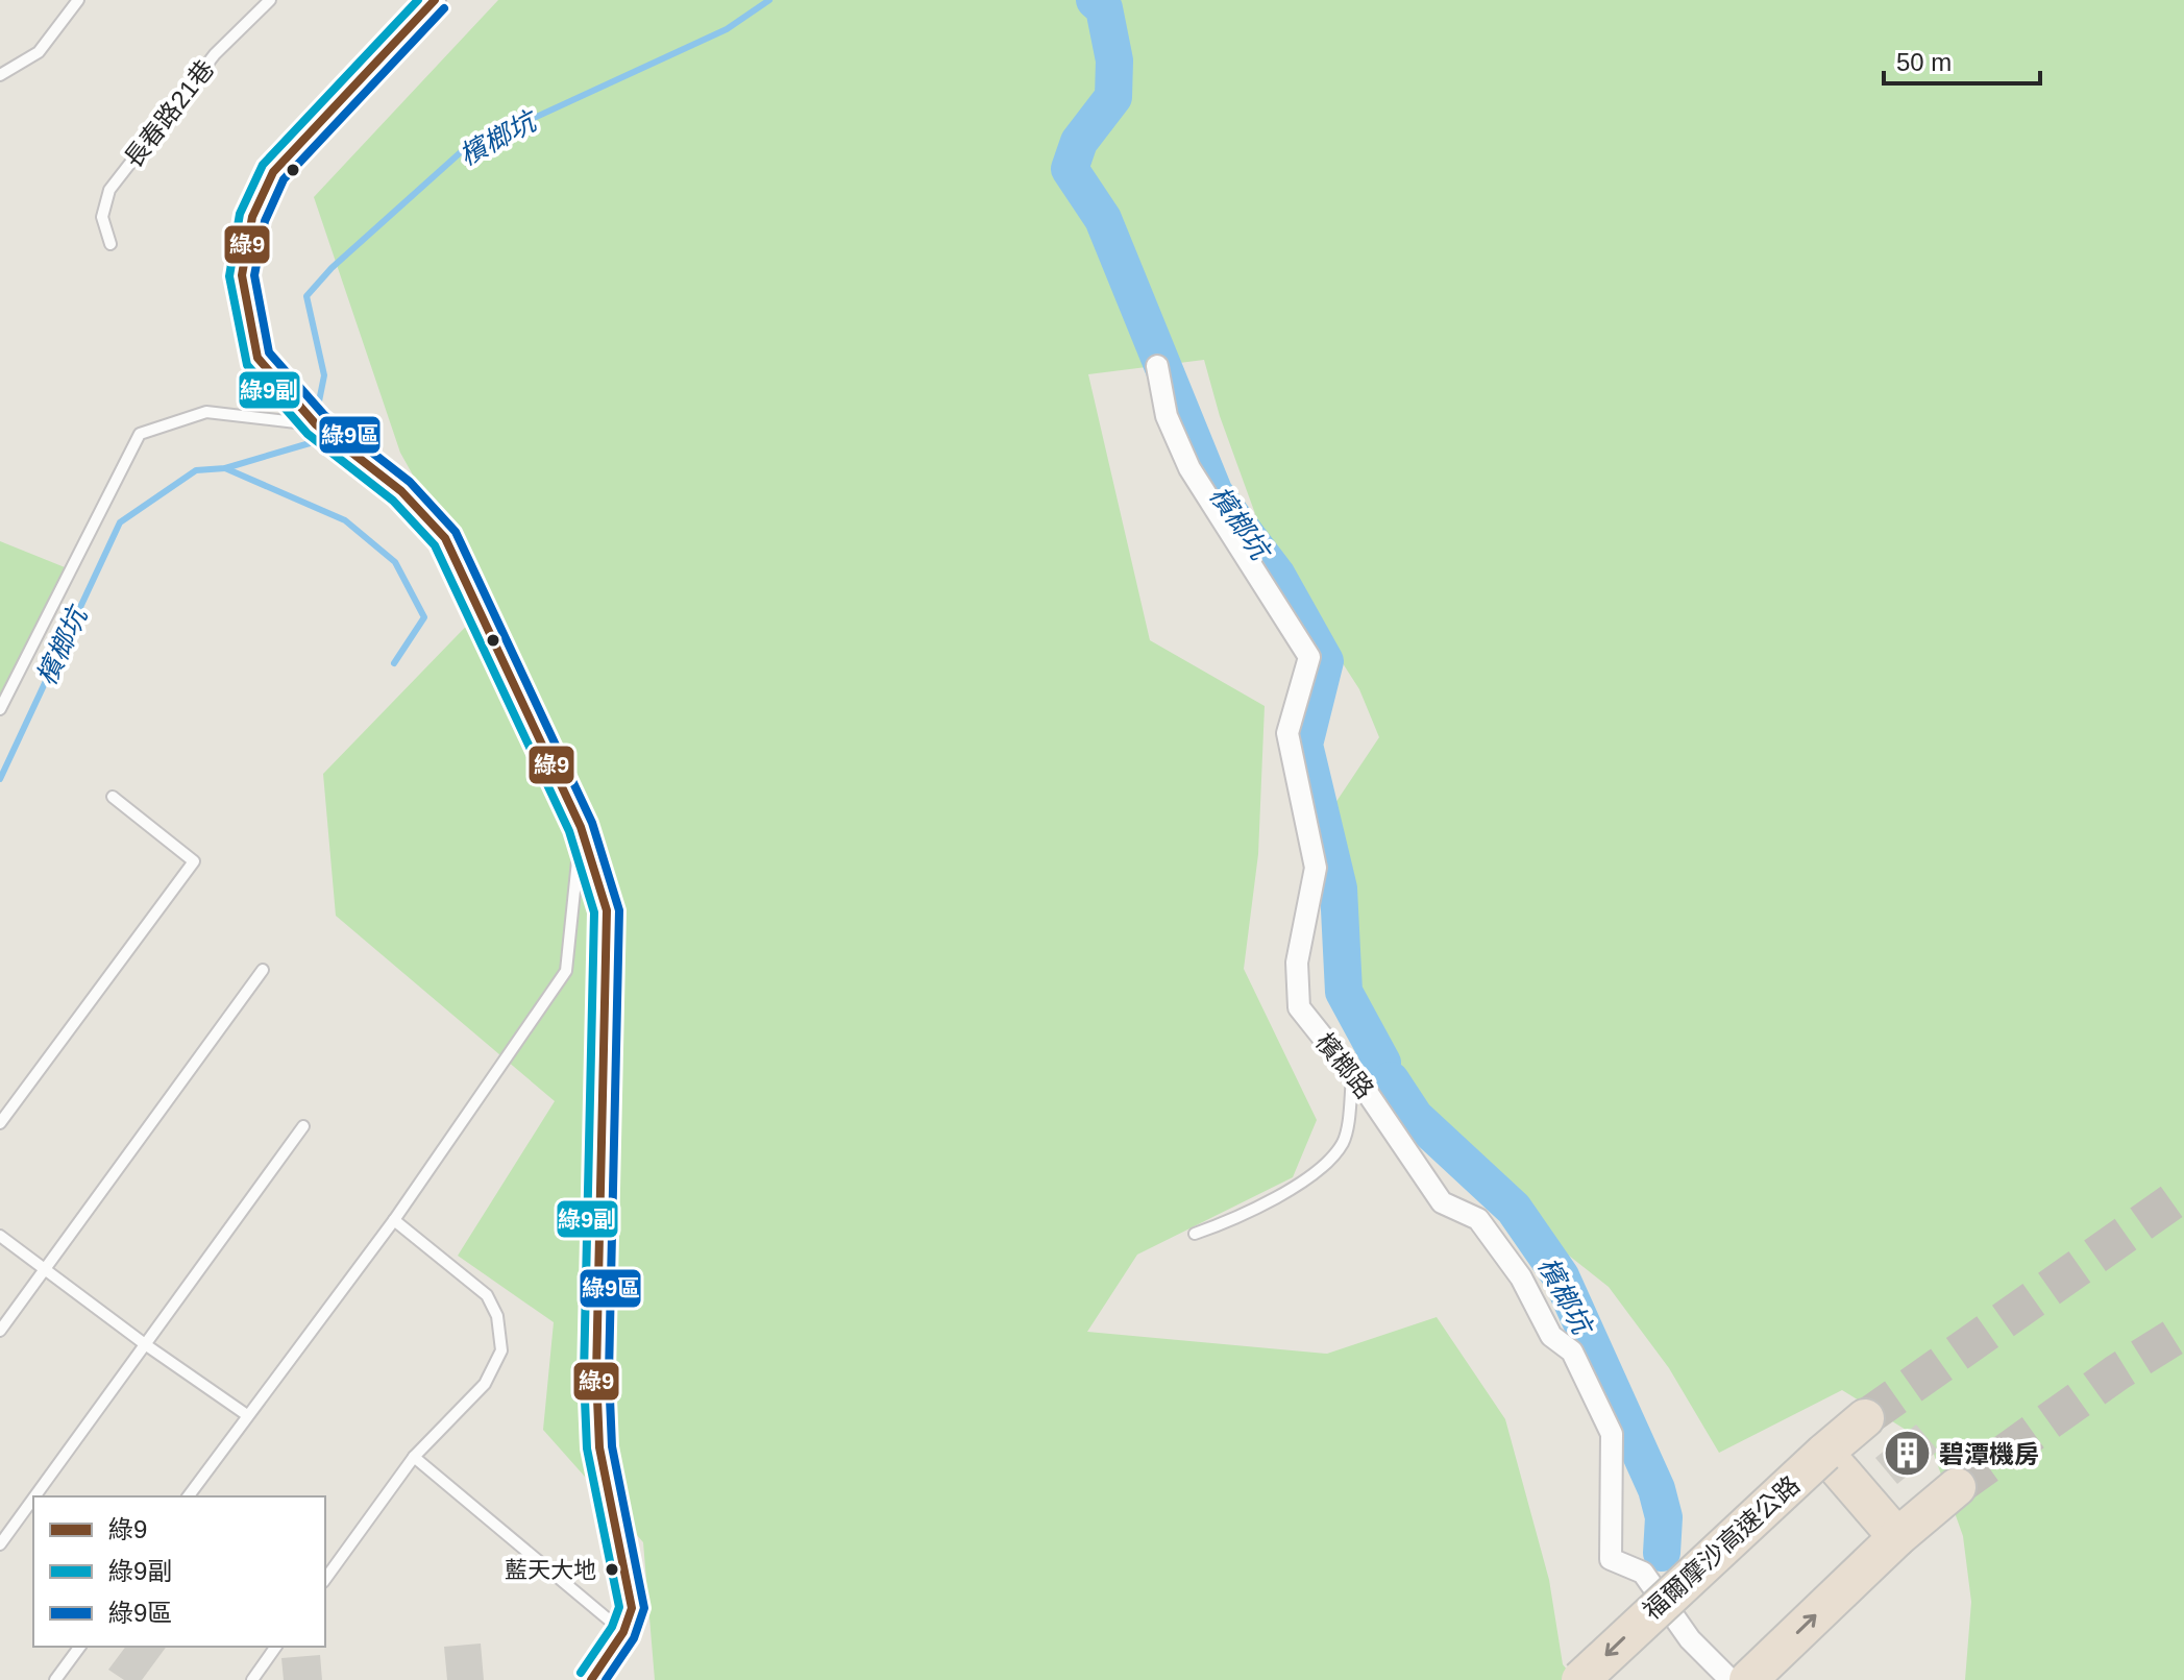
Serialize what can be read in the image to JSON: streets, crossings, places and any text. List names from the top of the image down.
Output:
{
  "streets": {
    "highway": ["福爾摩沙高速公路"],
    "street": ["檳榔路"],
    "lane": ["長春路21巷"]
  },
  "water": ["檳榔坑"],
  "places": {
    "building": ["碧潭機房"],
    "other": ["藍天大地"]
  },
  "lines": ["transit line 綠9", "transit line 綠9副", "transit line 綠9區"],
  "legend": ["綠9", "綠9副", "綠9區"],
  "scale_bar": "50 m"
}
